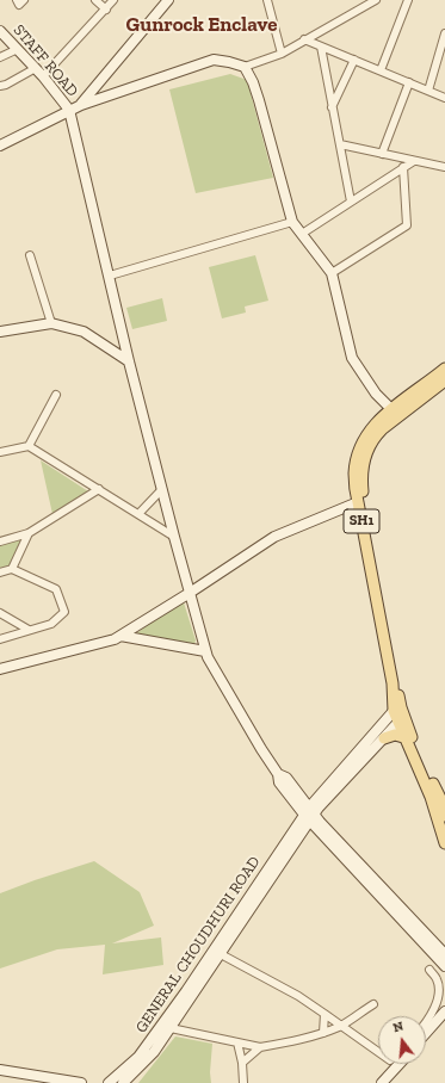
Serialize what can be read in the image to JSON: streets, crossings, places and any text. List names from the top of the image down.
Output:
{
  "streets": {
    "main road": ["STAFF ROAD", "SH1", "GENERAL CHOUDHURI ROAD"]
  },
  "districts": ["Gunrock Enclave"],
  "north": "top"
}
